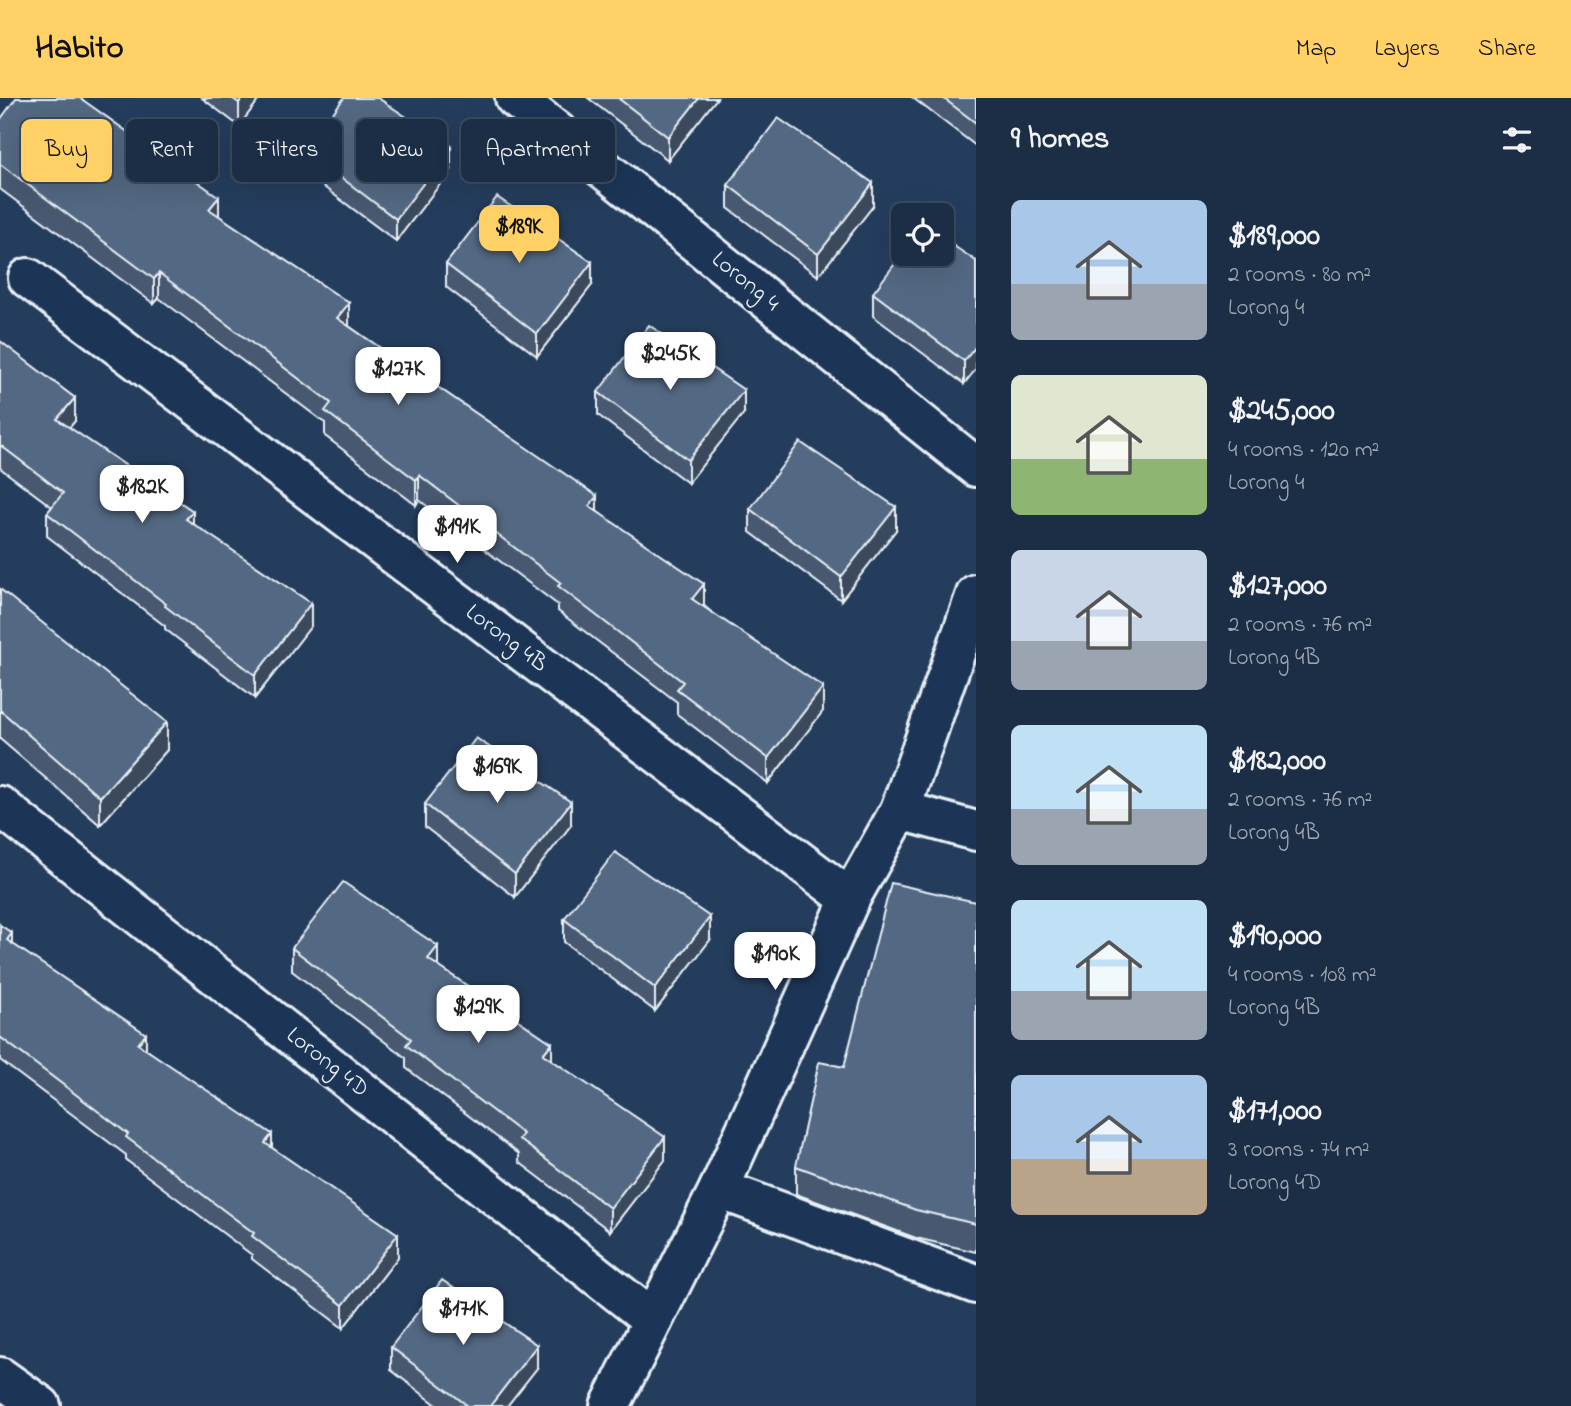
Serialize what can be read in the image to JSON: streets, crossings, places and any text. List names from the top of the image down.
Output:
{
  "streets": {
    "street": ["Lorong 4", "Lorong 4B", "Lorong 4D"]
  },
  "page": {
    "header": "Habito",
    "nav": ["Map", "Layers", "Share"],
    "heading": "9 homes",
    "chip": [
      "Buy",
      "Rent",
      "Filters",
      "New",
      "Apartment"
    ],
    "list": [
      {
        "name": "$189,000",
        "note": "2 rooms · 80 m² · Lorong 4"
      },
      {
        "name": "$245,000",
        "note": "4 rooms · 120 m² · Lorong 4"
      },
      {
        "name": "$127,000",
        "note": "2 rooms · 76 m² · Lorong 4B"
      },
      {
        "name": "$182,000",
        "note": "2 rooms · 76 m² · Lorong 4B"
      },
      {
        "name": "$190,000",
        "note": "4 rooms · 108 m² · Lorong 4B"
      },
      {
        "name": "$171,000",
        "note": "3 rooms · 74 m² · Lorong 4D"
      }
    ],
    "price": [
      "$189K",
      "$245K",
      "$127K",
      "$182K",
      "$191K",
      "$169K",
      "$190K",
      "$129K",
      "$171K"
    ]
  }
}
